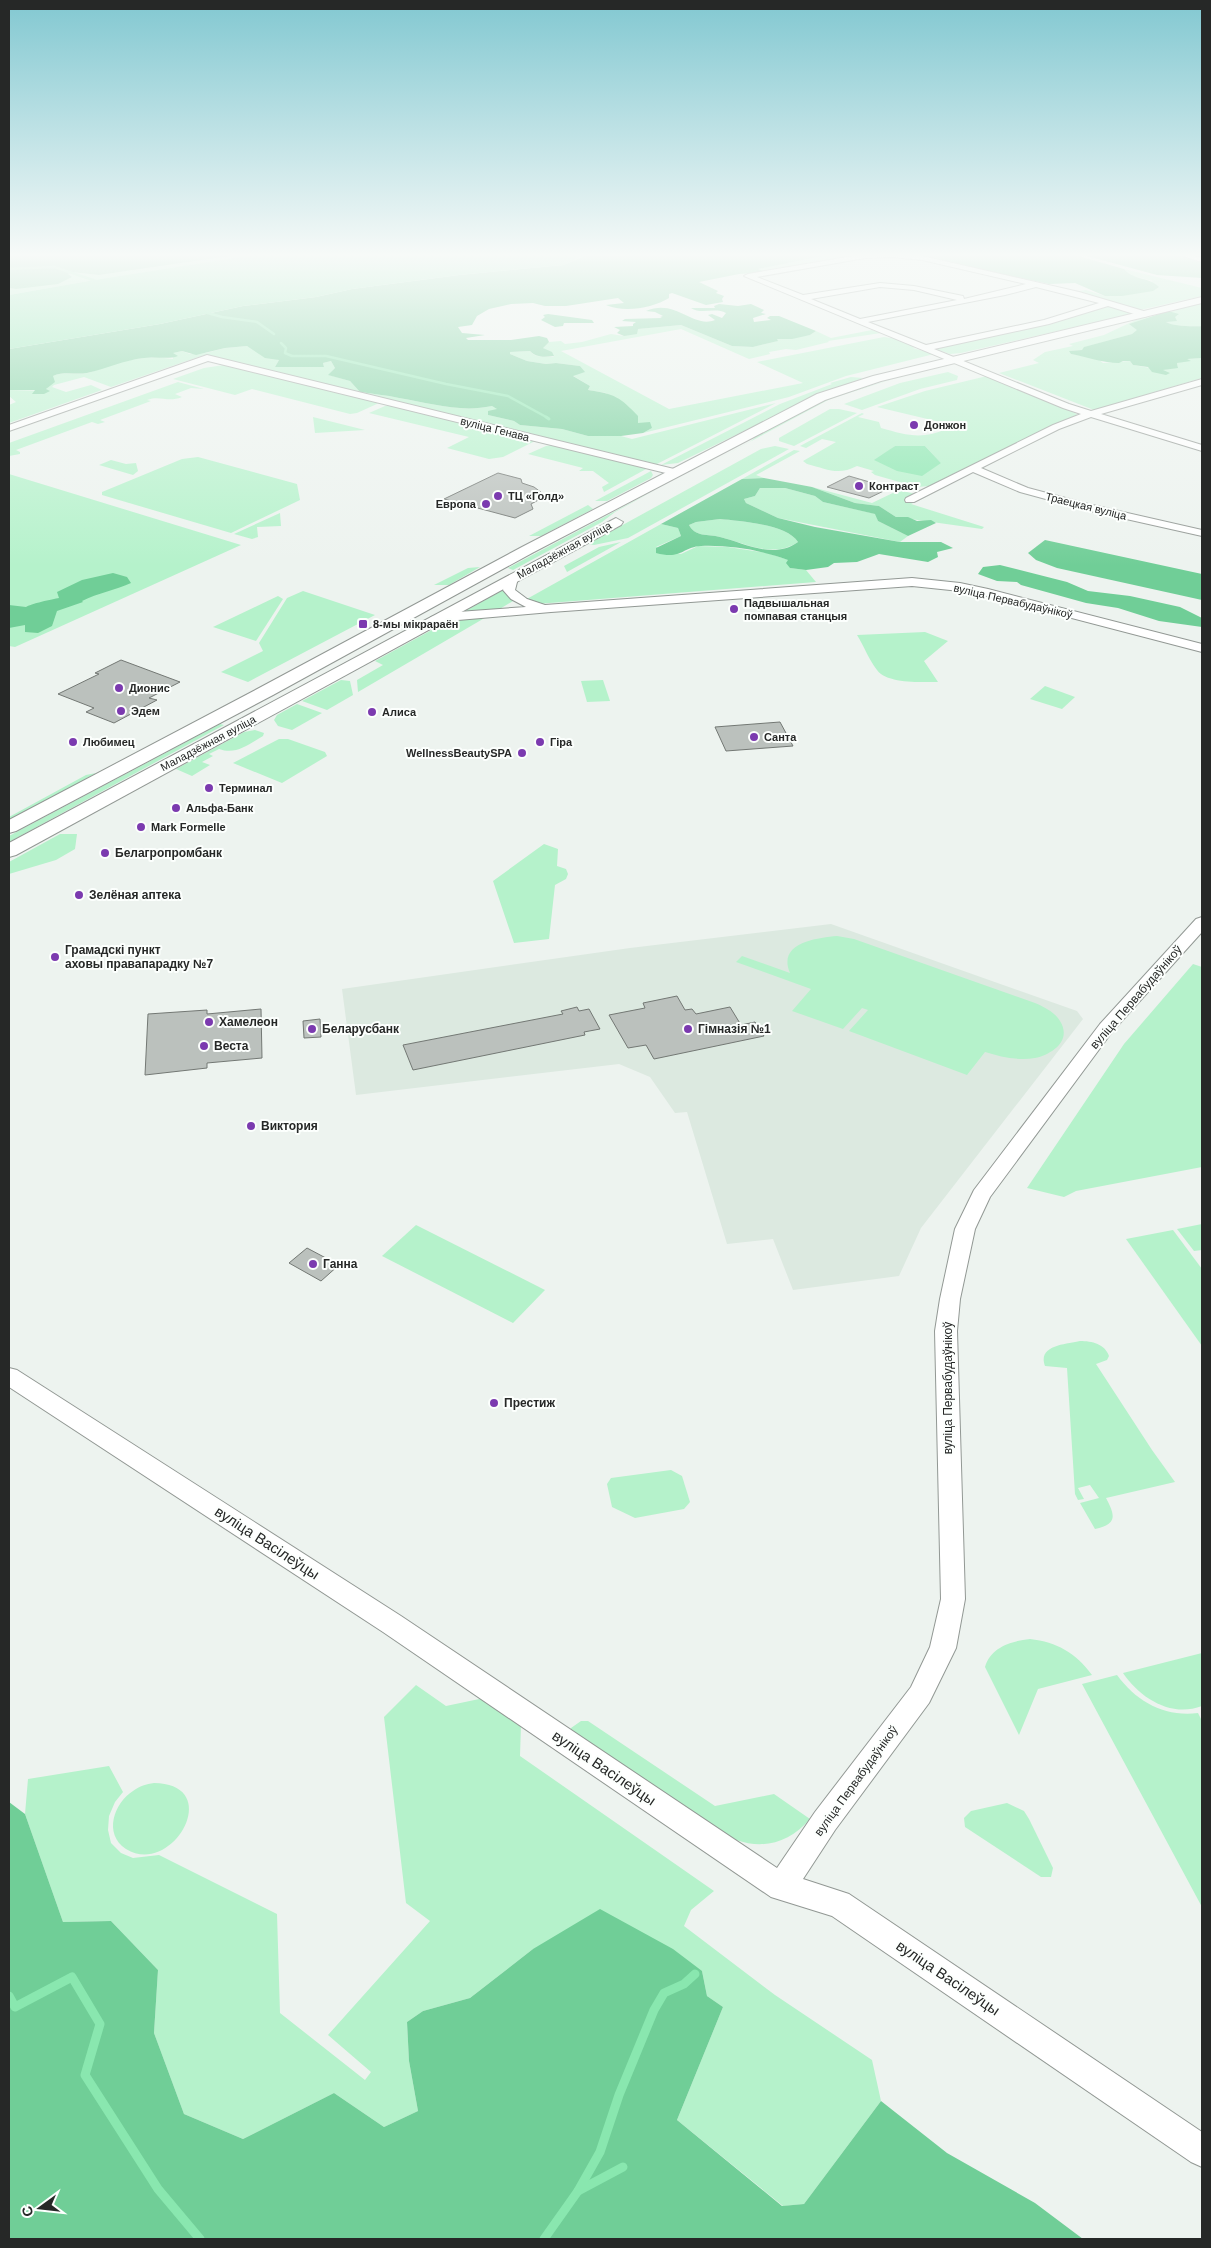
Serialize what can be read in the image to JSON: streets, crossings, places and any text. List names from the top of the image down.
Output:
{
  "streets": {
    "main road": ["вуліца Генава", "Маладзёжная вуліца"],
    "street": ["Траецкая вуліца", "вуліца Первабудаўнікоў", "вуліца Васілеўцы"]
  },
  "crossings": [
    ["вуліца Генава", "Маладзёжная вуліца"],
    ["Маладзёжная вуліца", "вуліца Первабудаўнікоў"],
    ["вуліца Первабудаўнікоў", "вуліца Васілеўцы"]
  ],
  "places": {
    "other": [
      "Донжон",
      "Контраст",
      "ТЦ «Голд»",
      "Европа",
      "Падвышальная помпавая станцыя",
      "Дионис",
      "Эдем",
      "Алиса",
      "Санта",
      "Любимец",
      "Гіра",
      "WellnessBeautySPA",
      "Терминал",
      "Альфа-Банк",
      "Mark Formelle",
      "Белагропромбанк",
      "Зелёная аптека",
      "Грамадскі пункт аховы правапарадку №7",
      "Хамелеон",
      "Беларусбанк",
      "Гімназія №1",
      "Веста",
      "Виктория",
      "Ганна",
      "Престиж"
    ],
    "transit": ["8-мы мікрараён"]
  },
  "north": "left"
}
